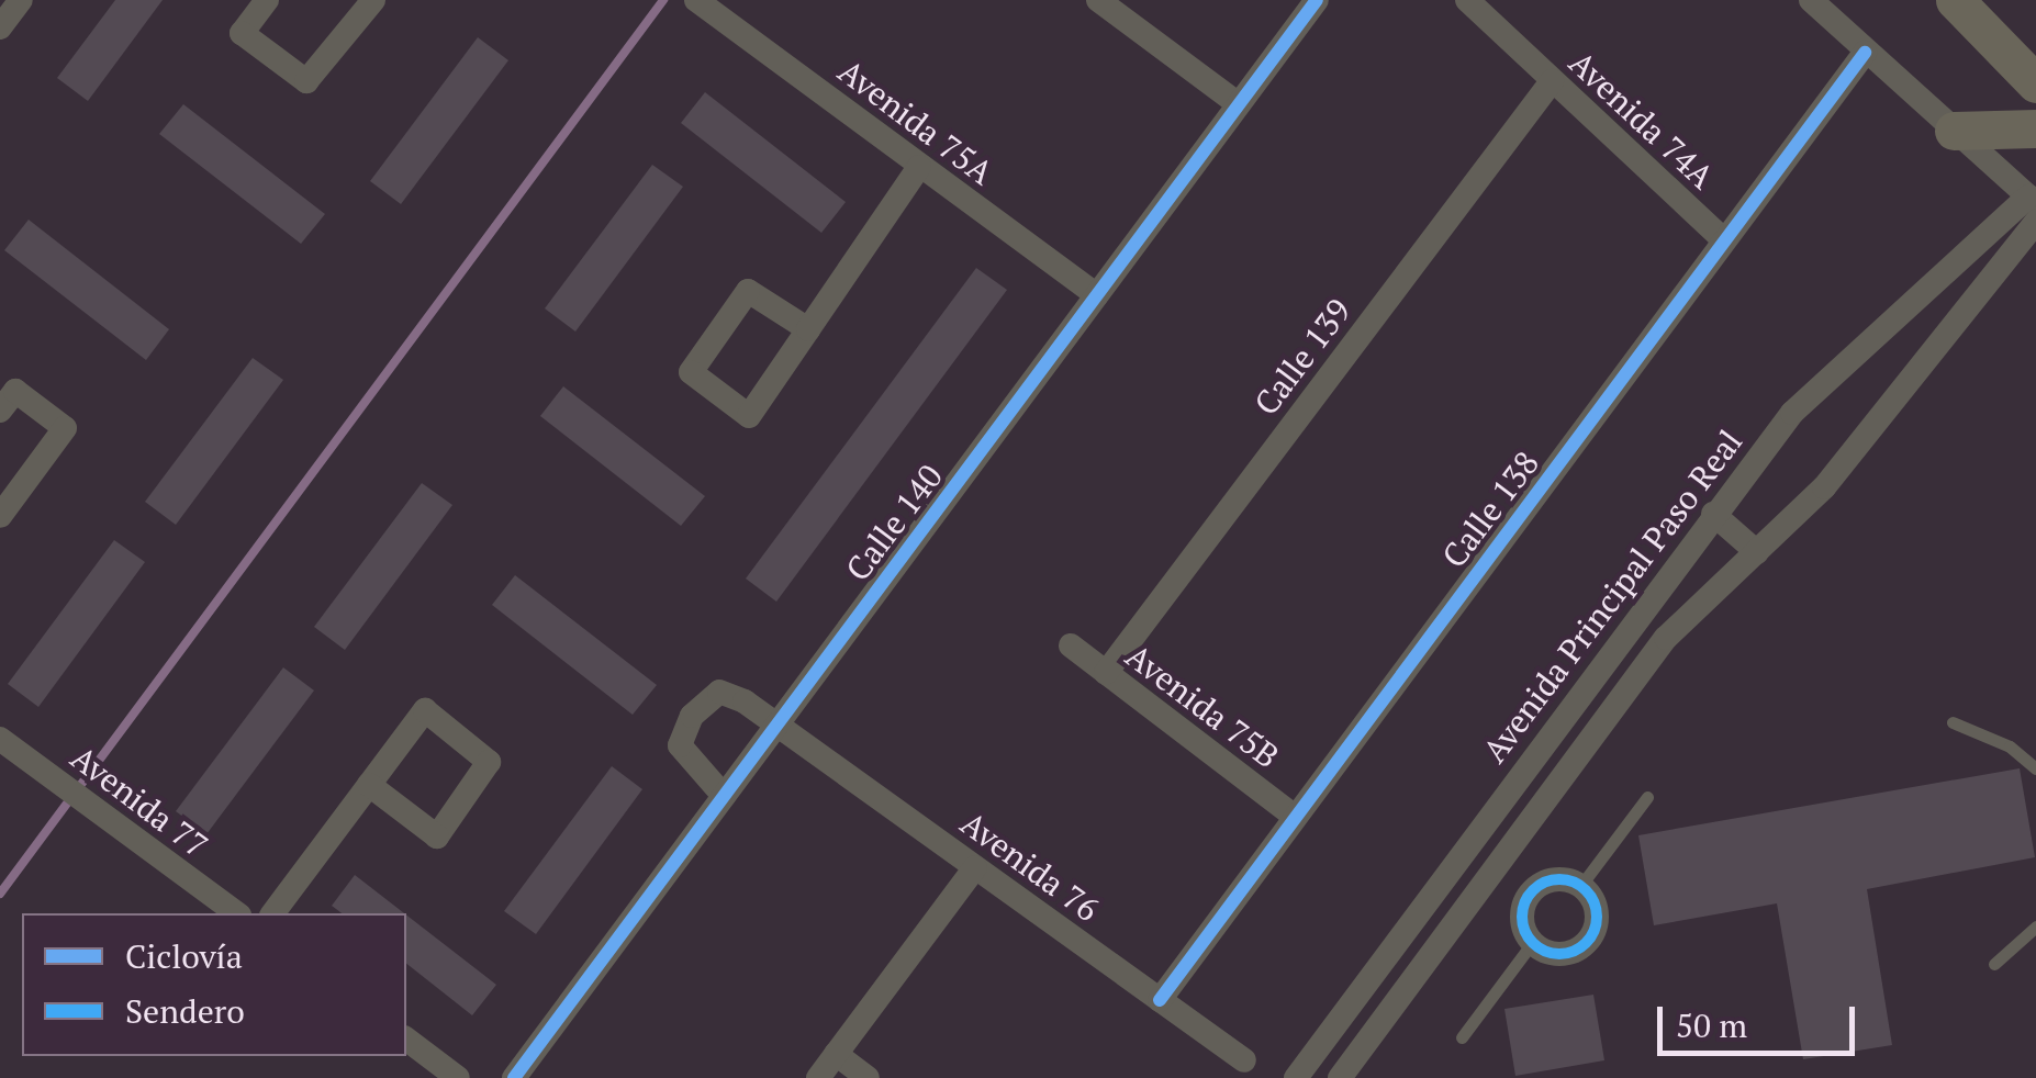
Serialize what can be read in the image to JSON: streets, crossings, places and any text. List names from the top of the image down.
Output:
{
  "streets": {
    "street": [
      "Avenida 74A",
      "Avenida 75A",
      "Calle 139",
      "Calle 138",
      "Calle 140",
      "Avenida Principal Paso Real",
      "Avenida 75B",
      "Avenida 77",
      "Avenida 76"
    ]
  },
  "crossings": [
    ["Avenida 74A", "Calle 139"],
    ["Avenida 74A", "Calle 138"],
    ["Avenida 75A", "Calle 140"],
    ["Calle 139", "Avenida 75B"],
    ["Calle 138", "Avenida 75B"],
    ["Calle 138", "Avenida 76"],
    ["Calle 140", "Avenida 76"]
  ],
  "legend": ["Ciclovía", "Sendero"],
  "scale_bar": "50 m"
}
